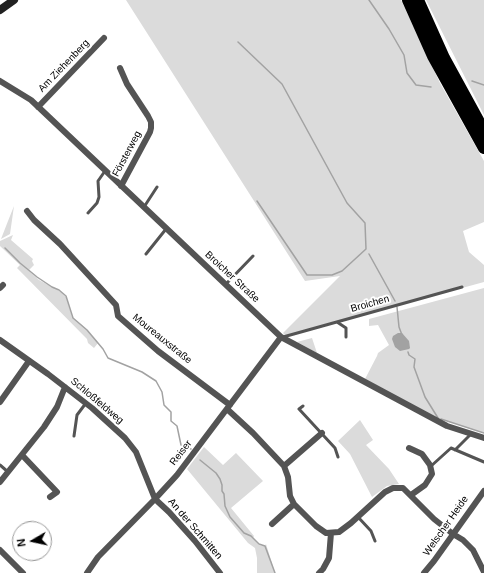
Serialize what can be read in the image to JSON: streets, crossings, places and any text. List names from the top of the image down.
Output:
{
  "streets": {
    "street": [
      "Am Ziehenberg",
      "Försterweg",
      "Broicher Straße",
      "Moureauxstraße",
      "Schloßfeldweg",
      "Reiser",
      "Welscher Heide",
      "An der Schmitten"
    ],
    "lane": ["Broichen"]
  },
  "crossings": [
    ["Am Ziehenberg", "Broicher Straße"],
    ["Försterweg", "Broicher Straße"],
    ["Broicher Straße", "Broichen"],
    ["Broicher Straße", "Reiser"],
    ["Broichen", "Reiser"],
    ["Moureauxstraße", "Reiser"],
    ["Schloßfeldweg", "Reiser"],
    ["Schloßfeldweg", "An der Schmitten"],
    ["Reiser", "An der Schmitten"]
  ],
  "north": "left"
}
